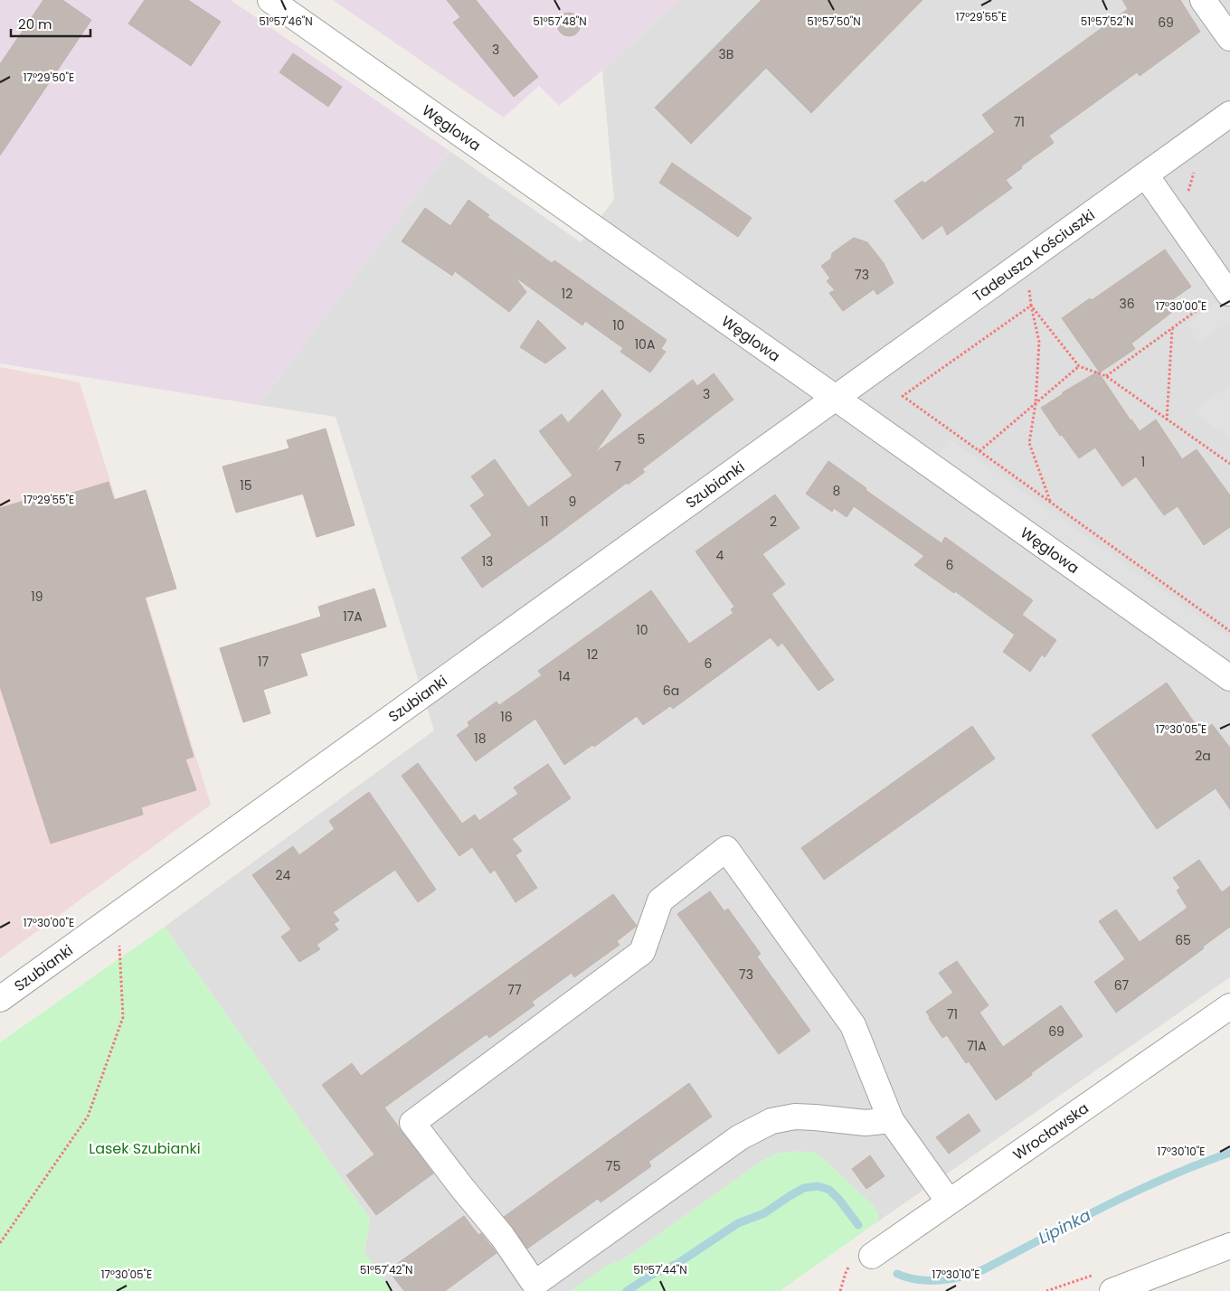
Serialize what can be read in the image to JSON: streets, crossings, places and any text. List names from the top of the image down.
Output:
{
  "streets": {
    "street": [
      "Węglowa",
      "Tadeusza Kościuszki",
      "Szubianki",
      "Wrocławska"
    ]
  },
  "crossings": [
    ["Węglowa", "Tadeusza Kościuszki"],
    ["Węglowa", "Szubianki"],
    ["Tadeusza Kościuszki", "Szubianki"]
  ],
  "water": ["Lipinka"],
  "parks": ["Lasek Szubianki"],
  "house_numbers": [
    "69",
    "3",
    "3B",
    "71",
    "73",
    "12",
    "36",
    "10",
    "10A",
    "3",
    "5",
    "1",
    "7",
    "15",
    "8",
    "9",
    "11",
    "2",
    "4",
    "13",
    "6",
    "19",
    "17A",
    "10",
    "12",
    "17",
    "6",
    "14",
    "6a",
    "16",
    "18",
    "2a",
    "24",
    "65",
    "73",
    "67",
    "77",
    "71",
    "69",
    "71A",
    "75"
  ],
  "scale_bar": "20 m",
  "coordinates": [
    "17°29'55\"E",
    "51°57'46\"N",
    "51°57'48\"N",
    "51°57'50\"N",
    "51°57'52\"N",
    "17°29'50\"E",
    "17°30'00\"E",
    "17°30'05\"E",
    "17°30'10\"E",
    "51°57'42\"N",
    "51°57'44\"N"
  ]
}
